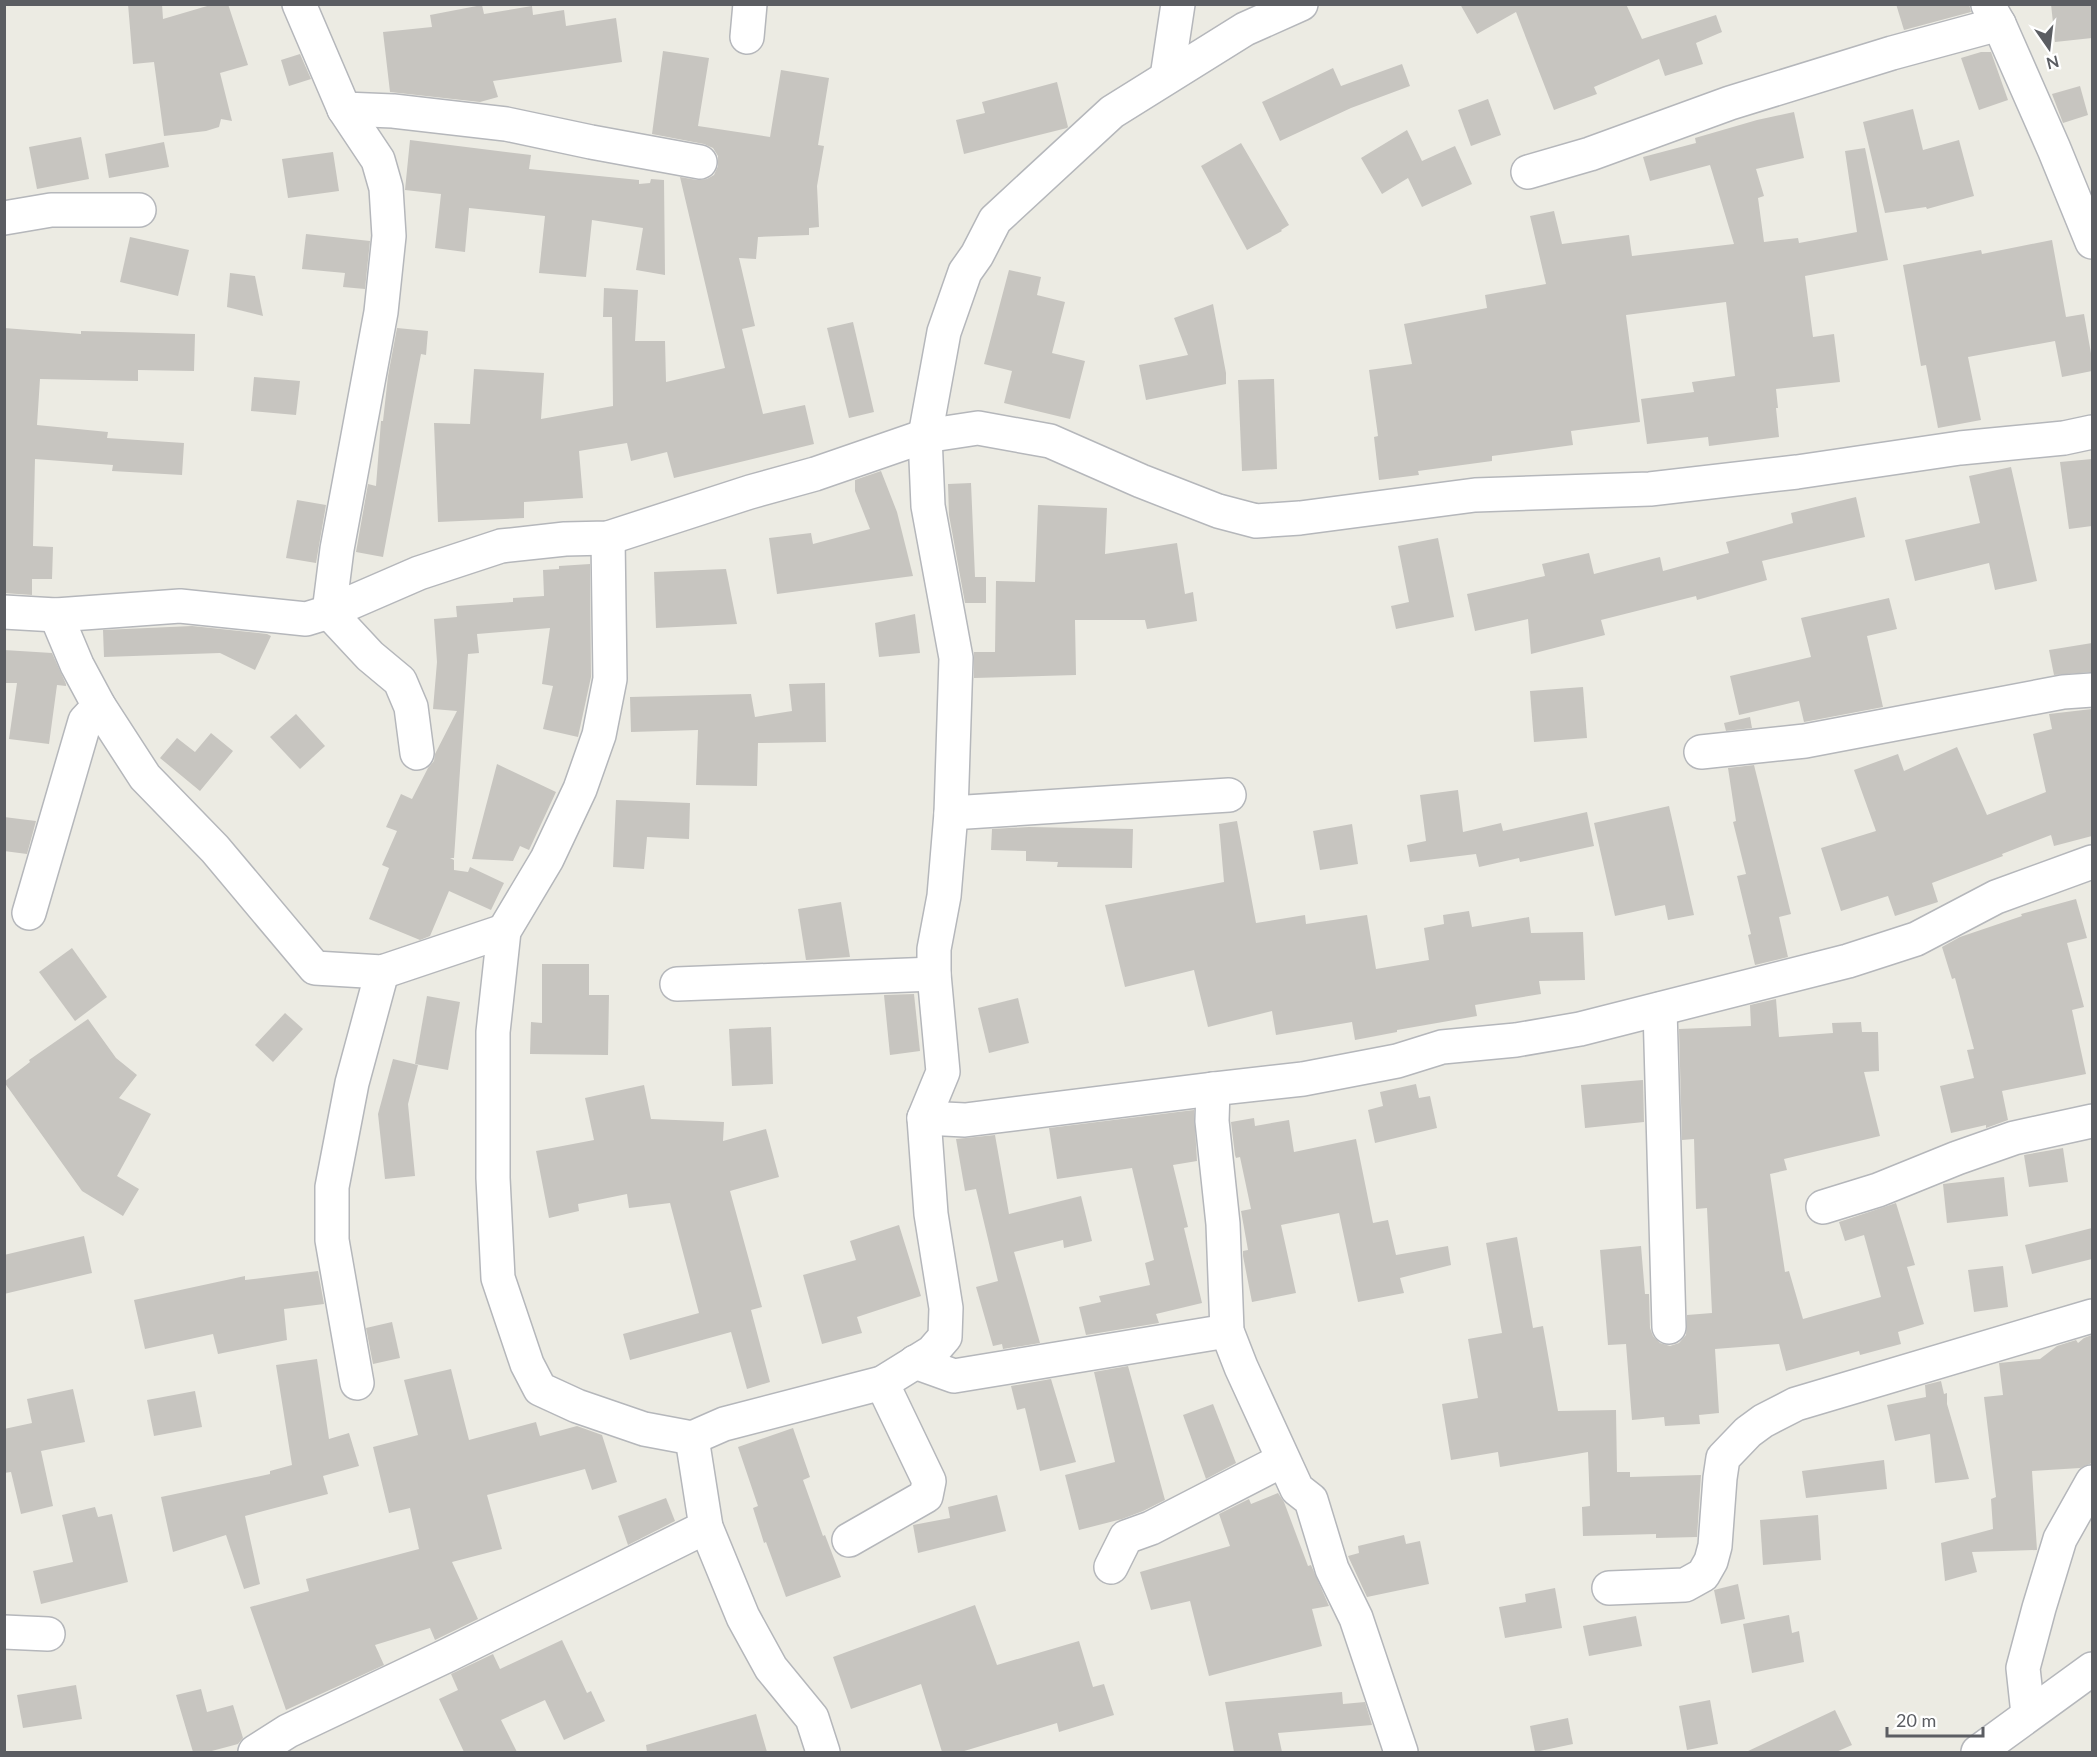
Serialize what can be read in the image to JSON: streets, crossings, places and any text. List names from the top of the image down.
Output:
{
  "scale_bar": "20 m",
  "north": "bottom"
}
